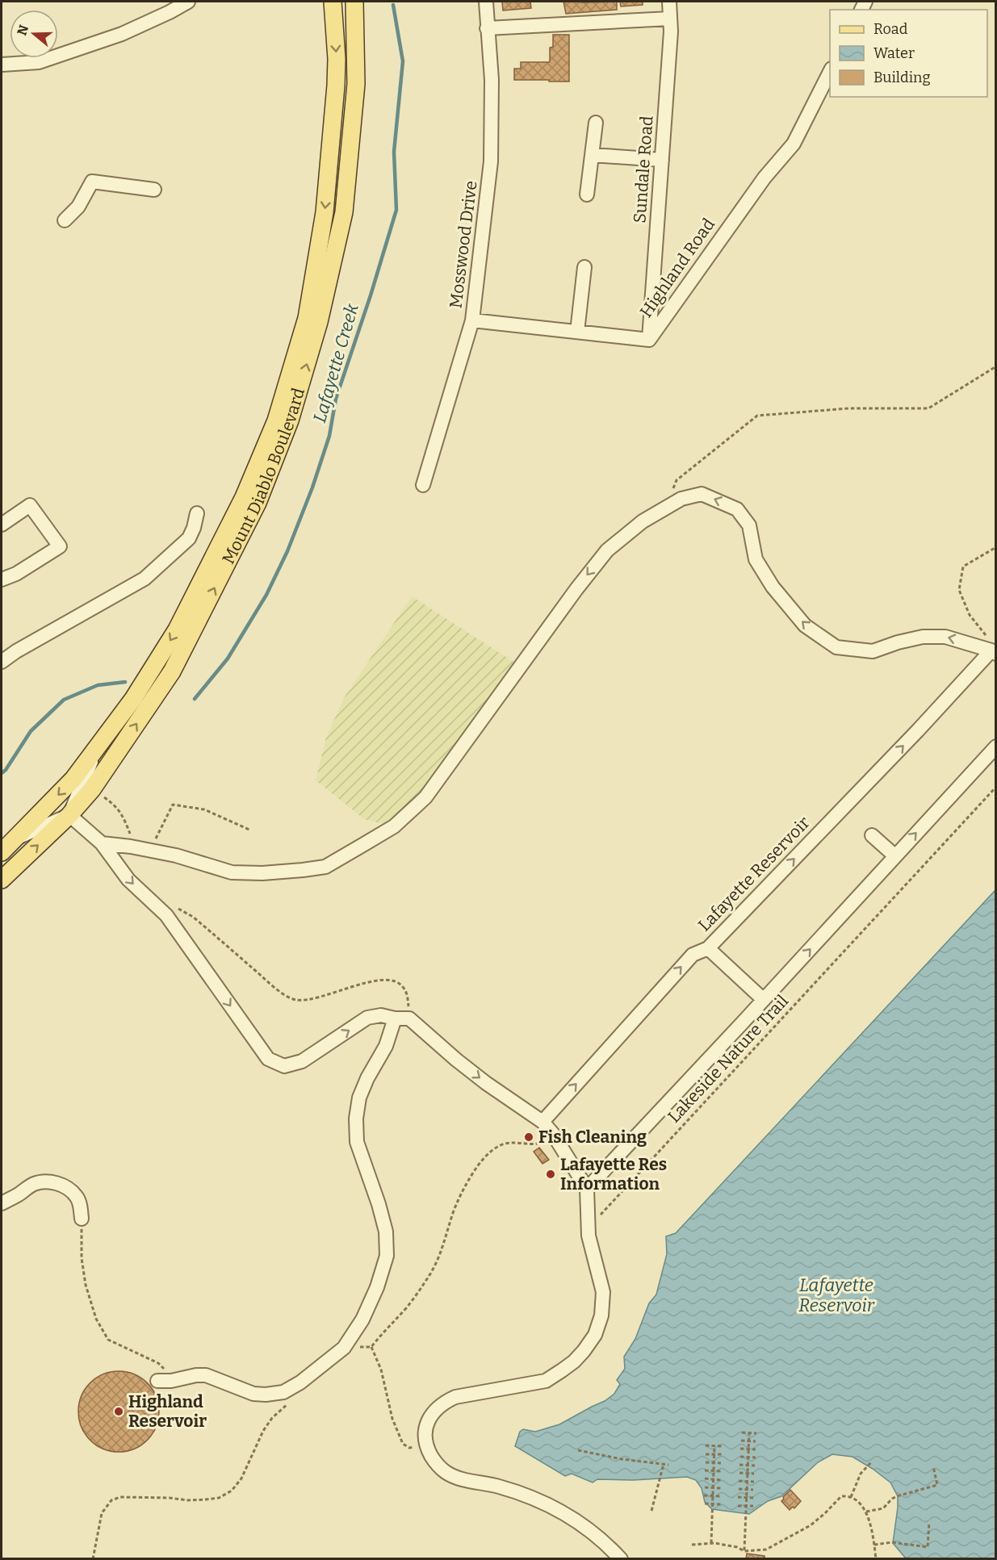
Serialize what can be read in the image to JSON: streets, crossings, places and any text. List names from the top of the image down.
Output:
{
  "streets": {
    "main road": ["Mount Diablo Boulevard"],
    "street": [
      "Sundale Road",
      "Mosswood Drive",
      "Highland Road",
      "Lafayette Reservoir"
    ],
    "path": ["Lakeside Nature Trail"]
  },
  "crossings": [
    ["Sundale Road", "Highland Road"],
    ["Mosswood Drive", "Highland Road"]
  ],
  "water": ["Lafayette Creek", "Lafayette Reservoir"],
  "places": ["Fish Cleaning", "Lafayette Res Information", "Highland Reservoir"],
  "legend": ["Road", "Water", "Building"],
  "north": "left"
}
